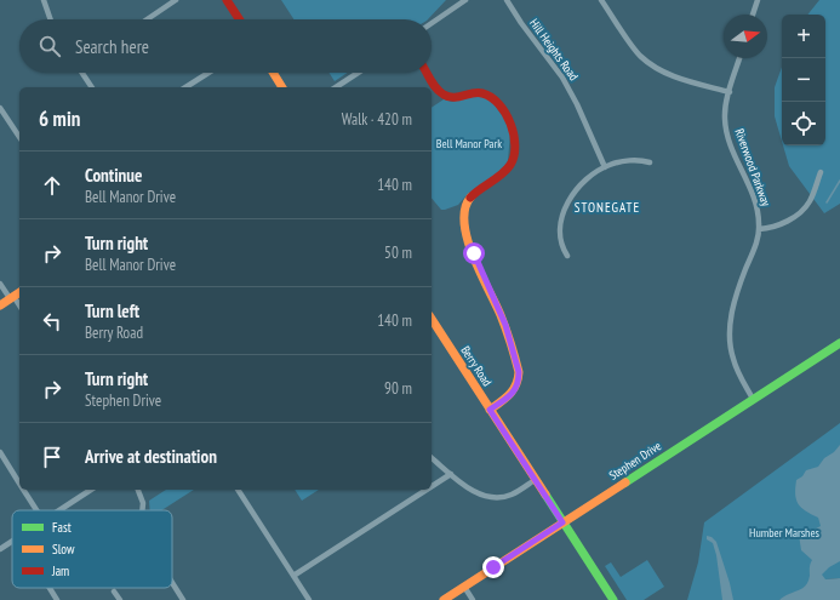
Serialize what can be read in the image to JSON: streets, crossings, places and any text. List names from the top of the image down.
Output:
{
  "streets": {
    "street": [
      "Hill Heights Road",
      "Riverwood Parkway",
      "Berry Road",
      "Stephen Drive"
    ]
  },
  "crossings": [
    ["Riverwood Parkway", "Stephen Drive"],
    ["Berry Road", "Stephen Drive"]
  ],
  "districts": ["STONEGATE"],
  "parks": ["Bell Manor Park", "Humber Marshes"],
  "legend": ["Fast", "Slow", "Jam"],
  "north": "right",
  "page": {
    "map_buttons": ["+", "−"],
    "search": "Search here",
    "heading": ["6 min", "Walk · 420 m"],
    "list": [
      ["Continue", "Bell Manor Drive", "140 m"],
      ["Turn right", "Bell Manor Drive", "50 m"],
      ["Turn left", "Berry Road", "140 m"],
      ["Turn right", "Stephen Drive", "90 m"],
      "Arrive at destination"
    ]
  }
}
